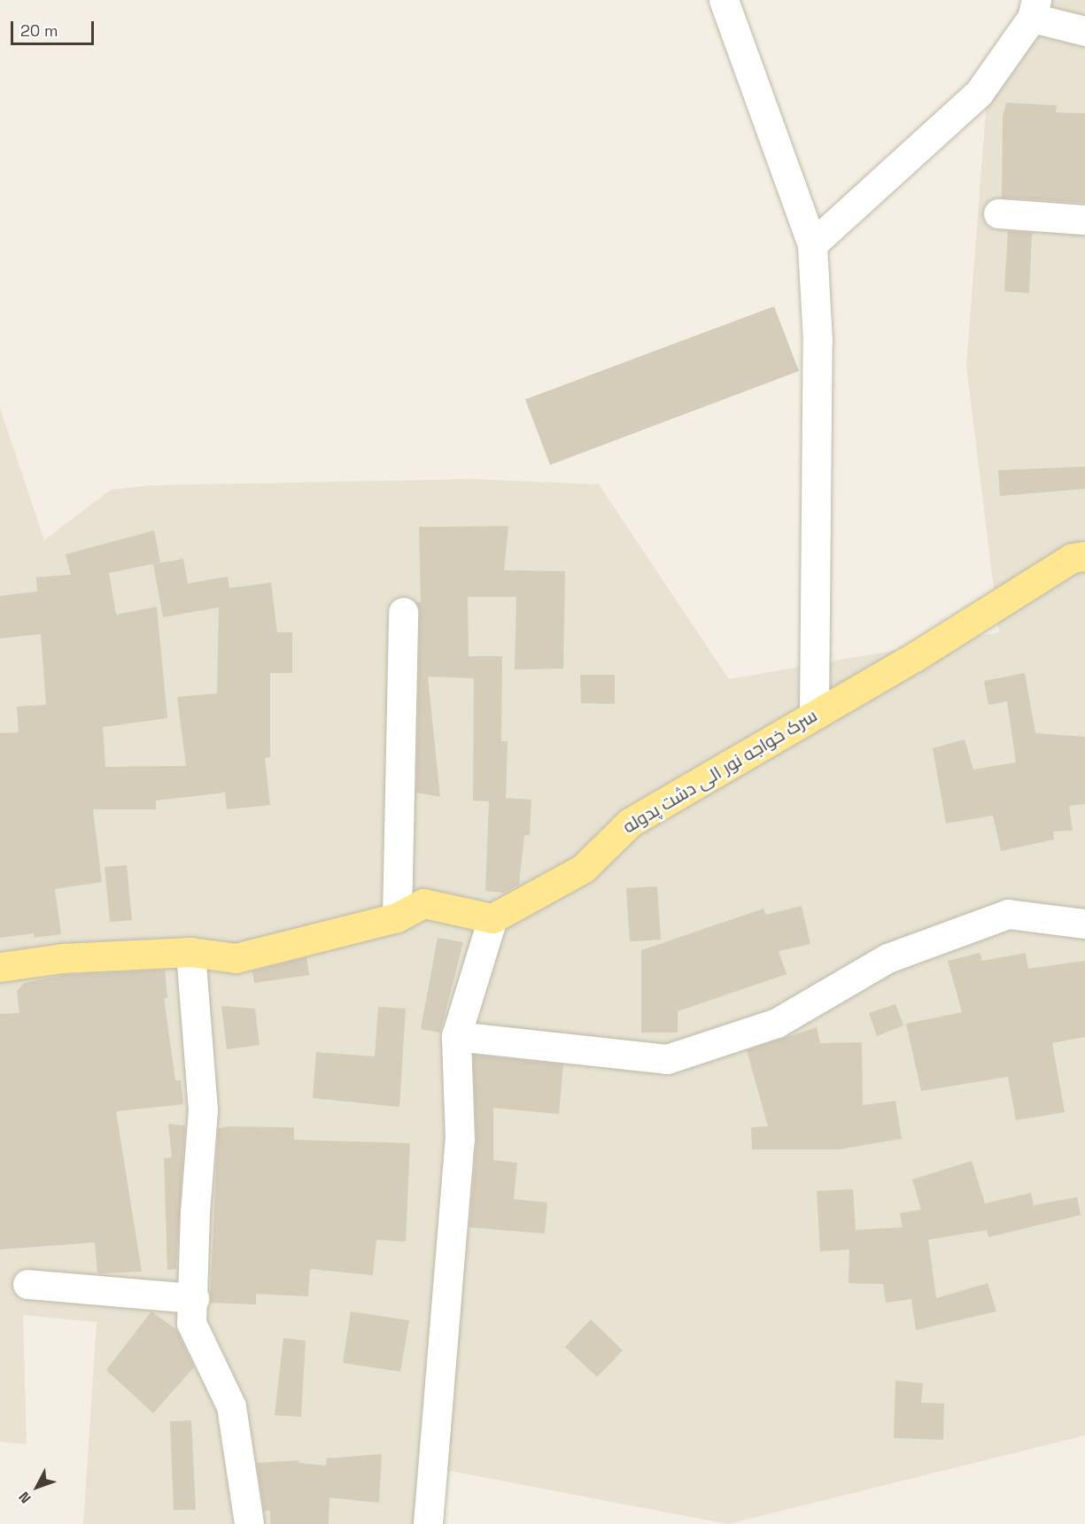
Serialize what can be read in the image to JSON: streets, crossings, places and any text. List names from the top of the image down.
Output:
{
  "streets": {
    "main road": ["سرک خواجه نور الی دشت پدوله"]
  },
  "scale_bar": "20 m",
  "north": "bottom left"
}
